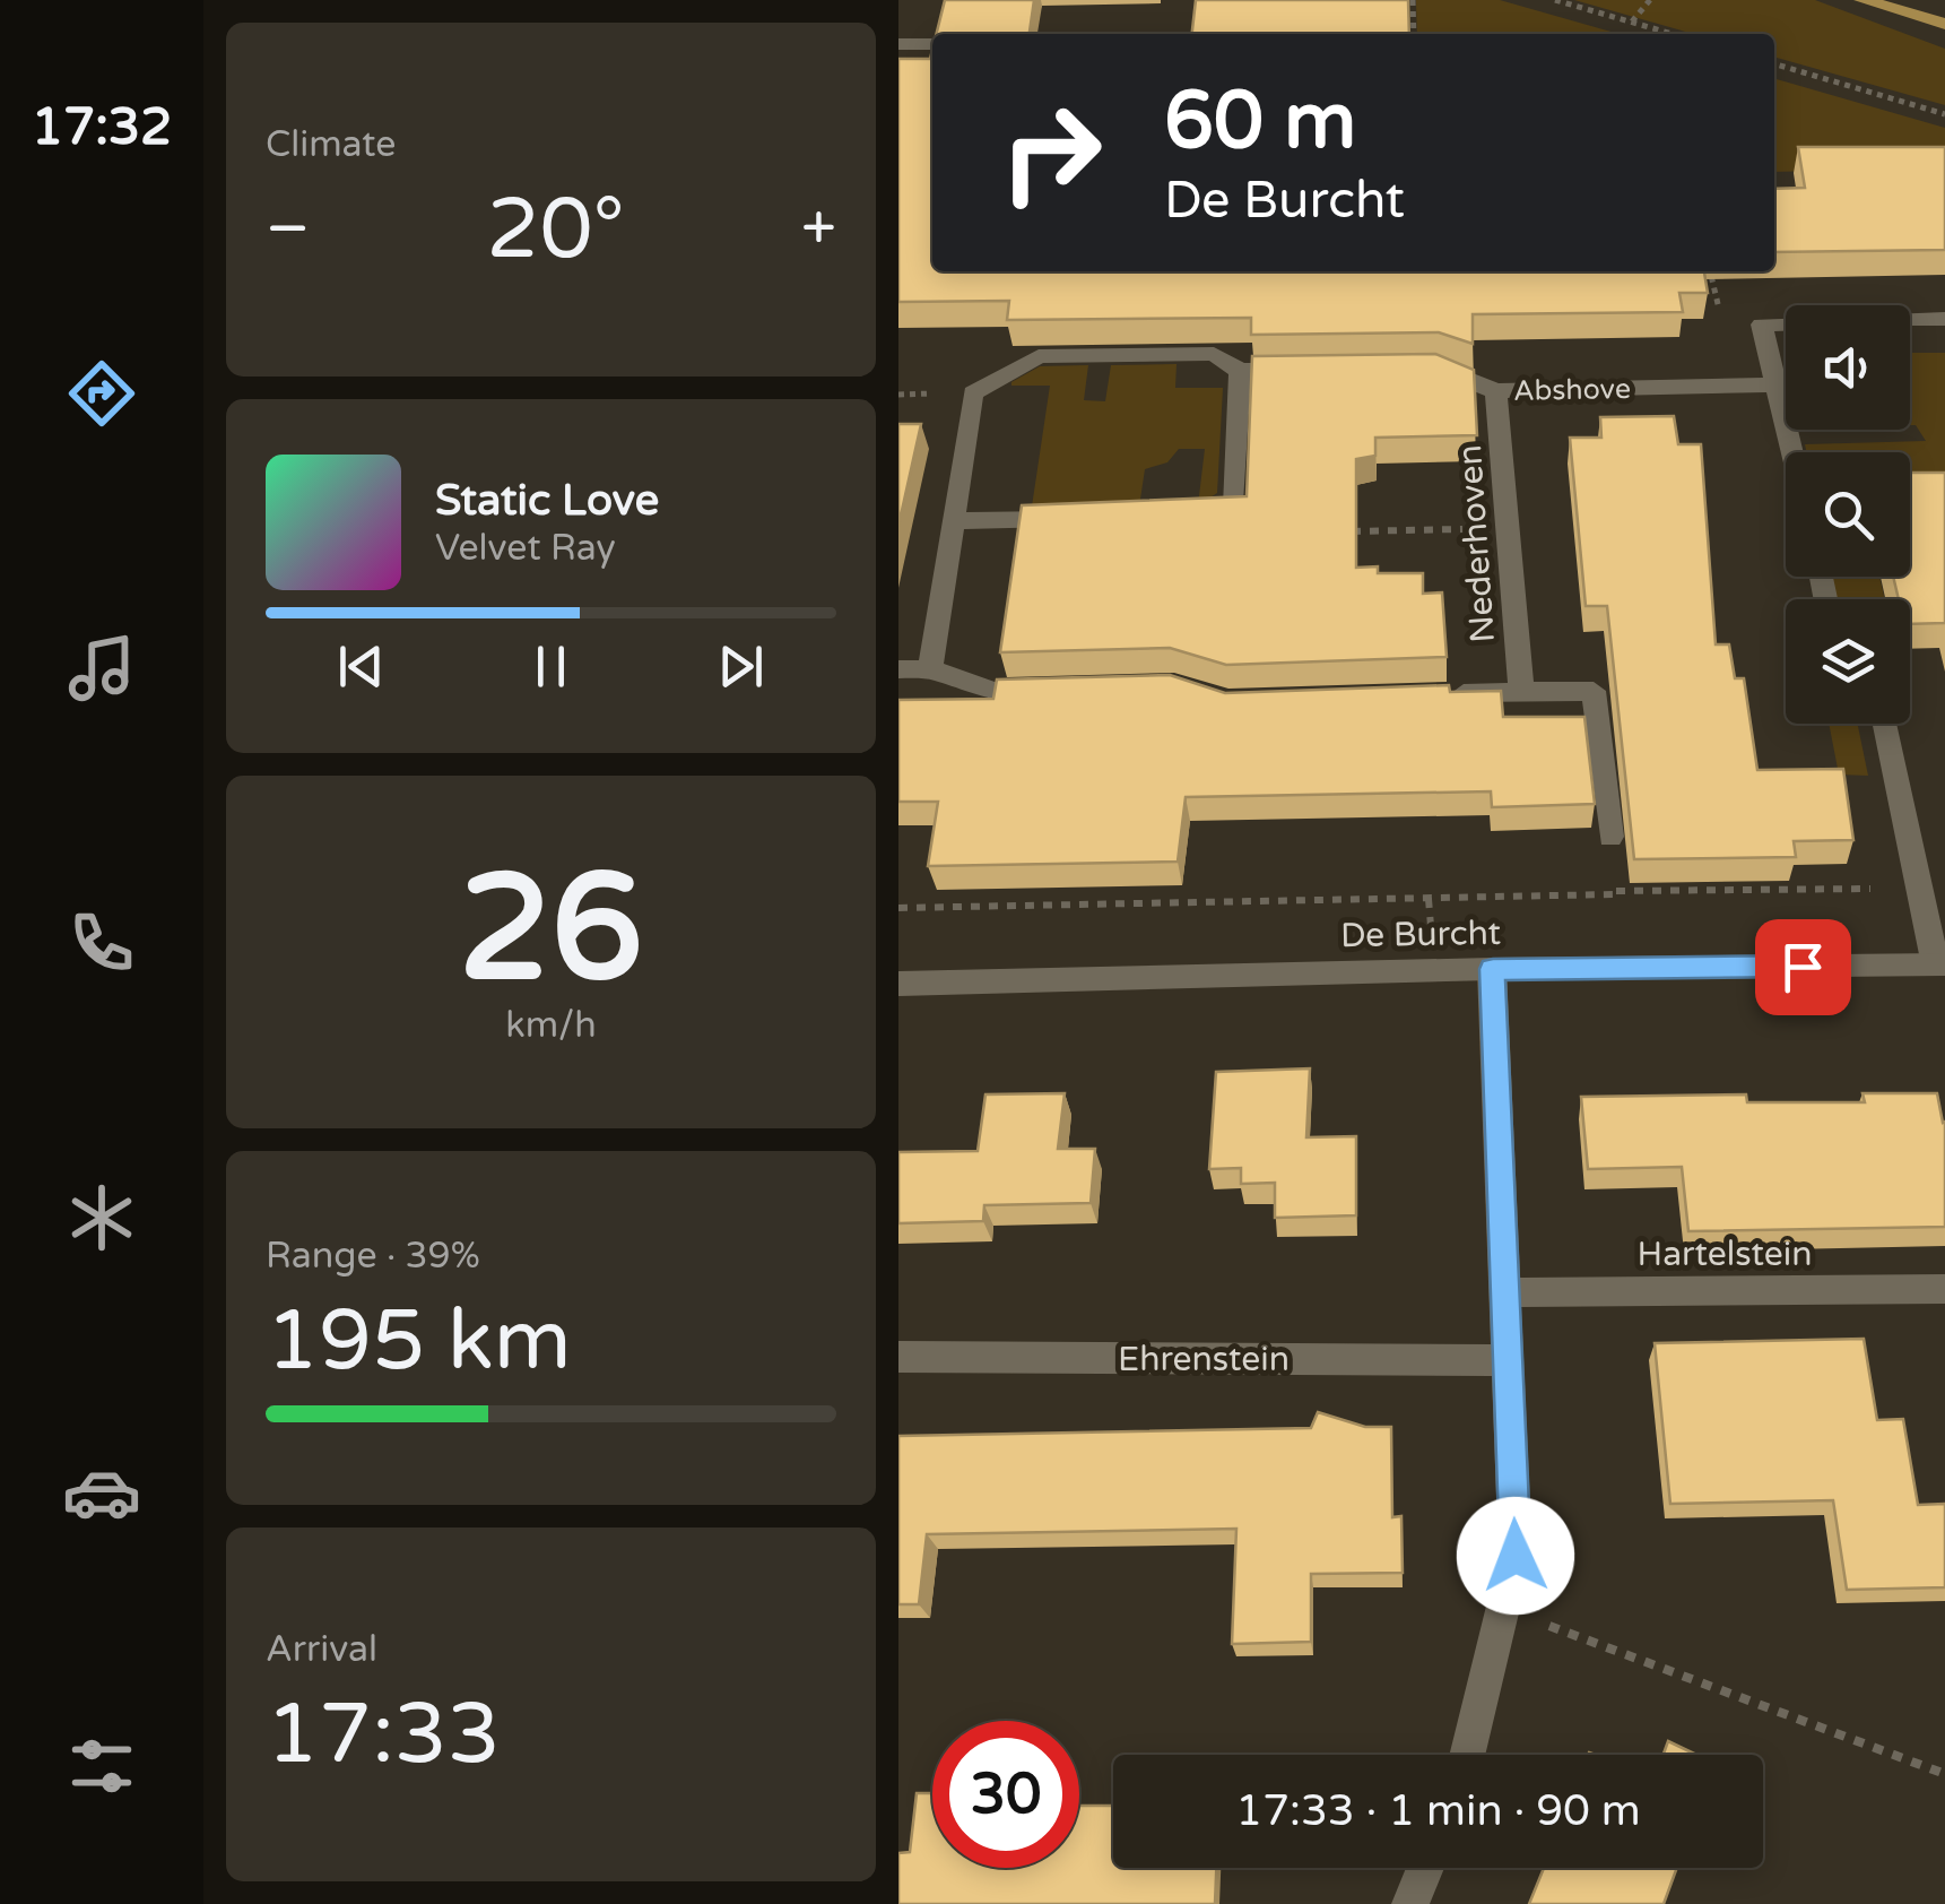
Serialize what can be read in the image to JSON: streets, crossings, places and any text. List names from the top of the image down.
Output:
{
  "streets": {
    "street": [
      "Abshove",
      "Nederhoven",
      "De Burcht",
      "Hartelstein",
      "Ehrenstein"
    ]
  },
  "crossings": [
    ["Abshove", "Nederhoven"]
  ],
  "page": {
    "tabs": "17:32",
    "tile": [
      "Climate",
      ["26", "km/h"],
      ["Range · 39%", "195 km"],
      ["Arrival", "17:33"]
    ],
    "turn": ["60 m", "De Burcht"],
    "heat": ["−", "20°", "+"],
    "song": ["Static Love", "Velvet Ray"],
    "limit": "30",
    "trip": "17:33 · 1 min · 90 m"
  }
}
